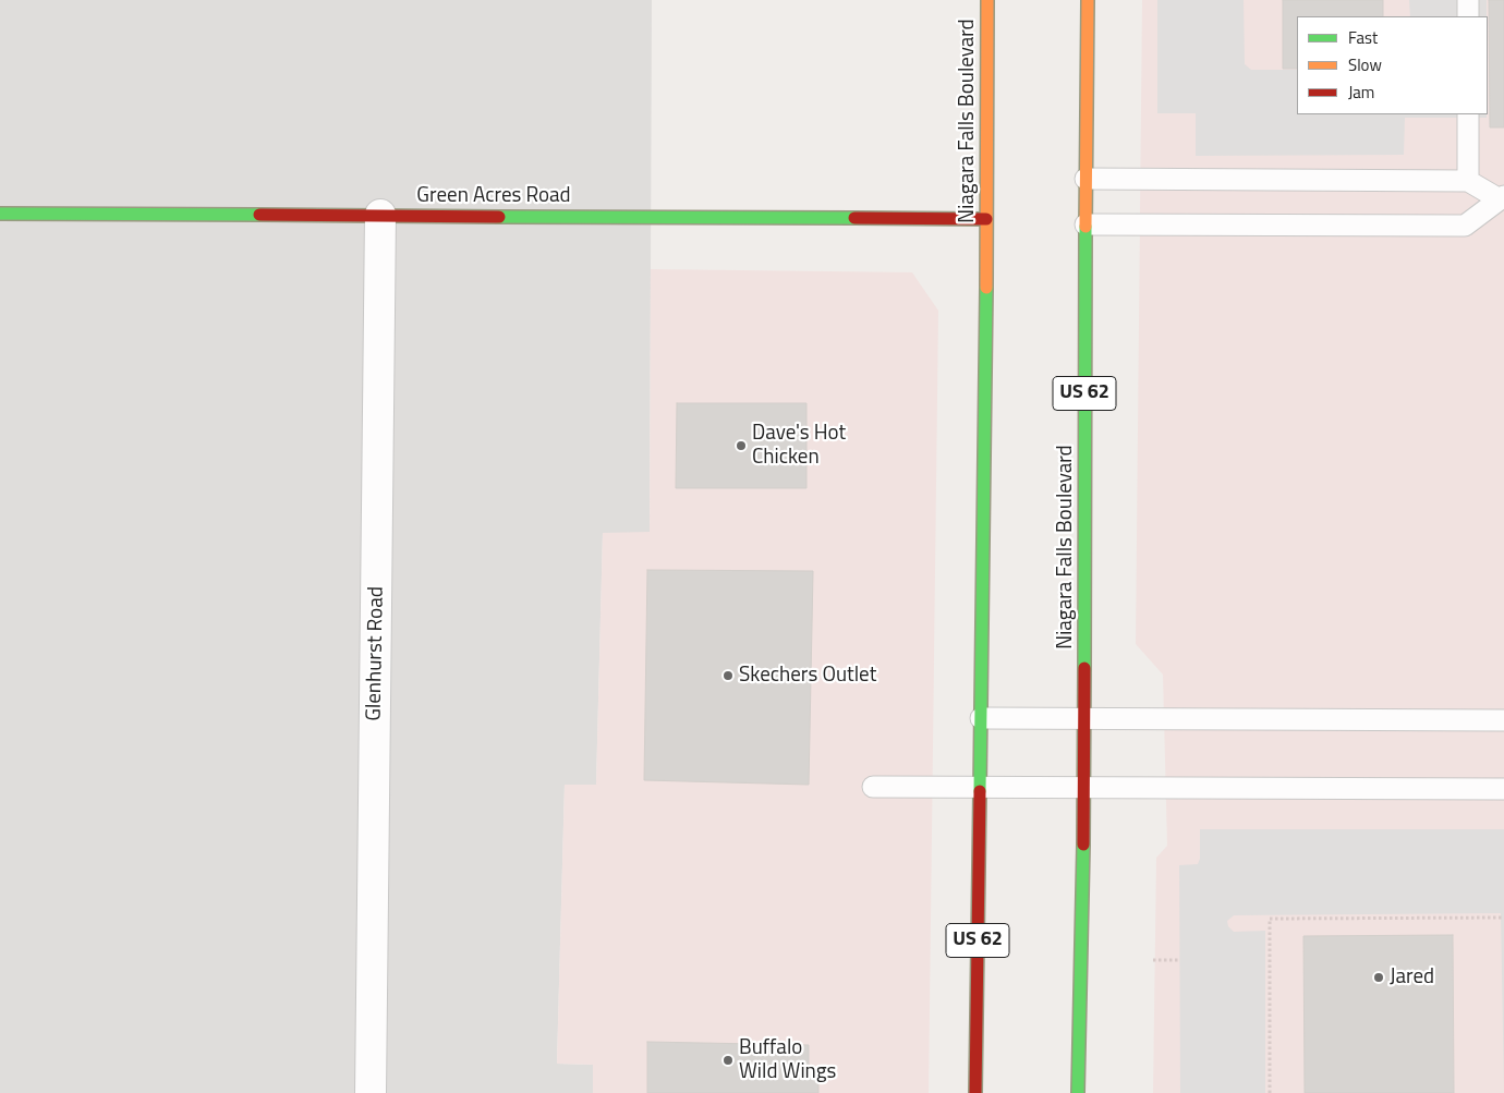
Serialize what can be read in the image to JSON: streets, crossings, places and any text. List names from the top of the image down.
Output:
{
  "streets": {
    "main road": ["Niagara Falls Boulevard", "Green Acres Road", "US 62"],
    "street": ["Glenhurst Road"]
  },
  "crossings": [
    ["Niagara Falls Boulevard", "Green Acres Road"],
    ["Green Acres Road", "Glenhurst Road"]
  ],
  "places": [
    "Dave's Hot Chicken",
    "Skechers Outlet",
    "Jared",
    "Buffalo Wild Wings"
  ],
  "legend": ["Fast", "Slow", "Jam"]
}
